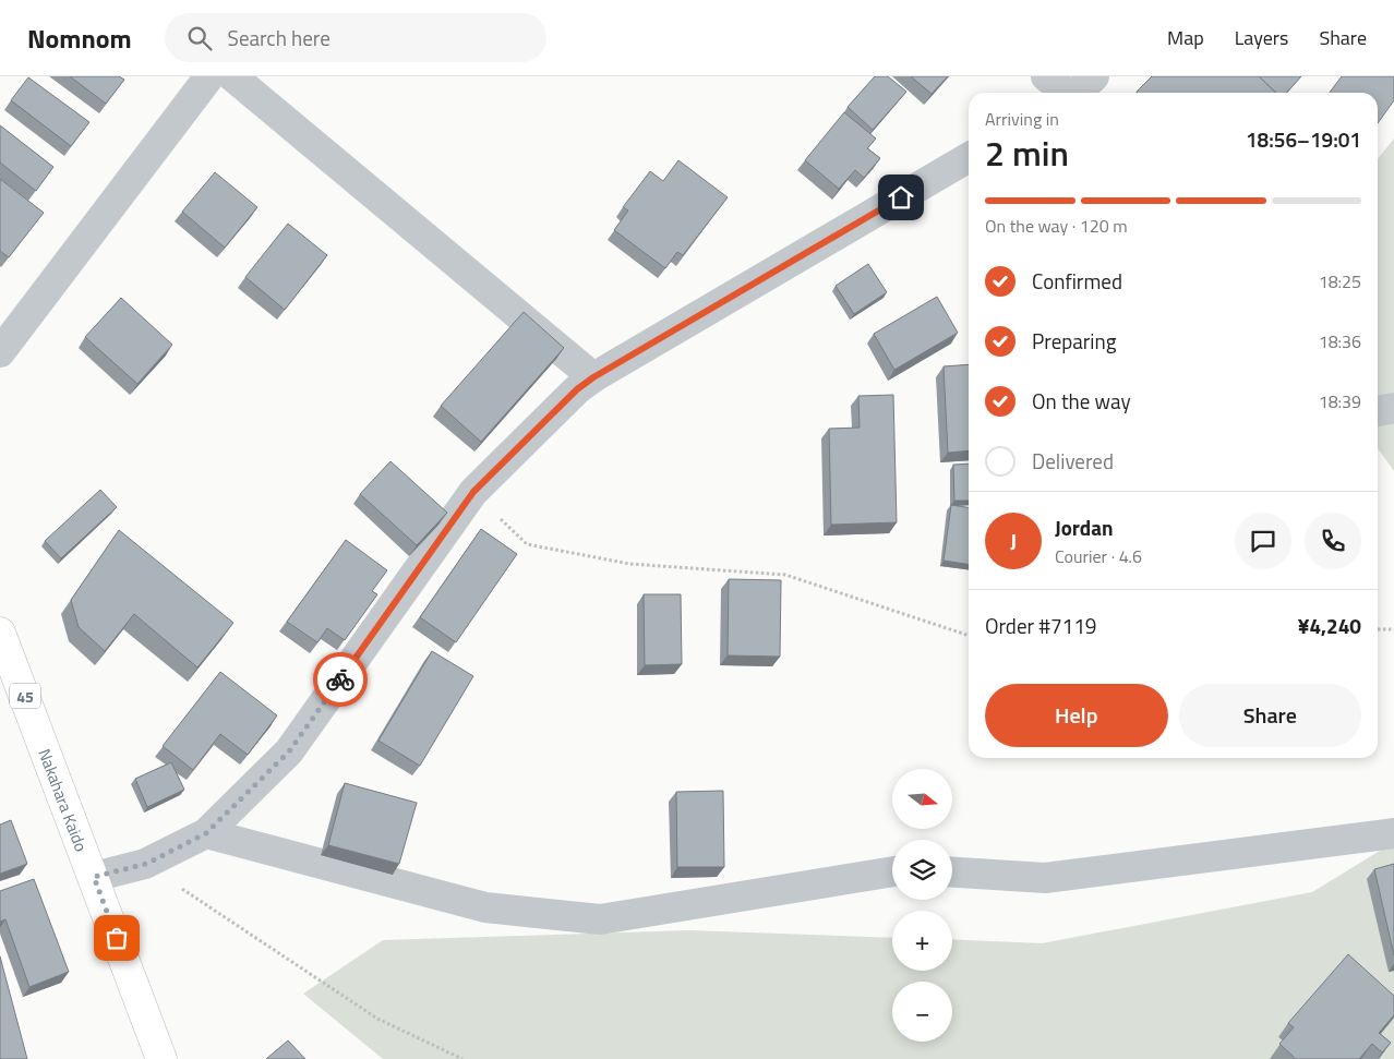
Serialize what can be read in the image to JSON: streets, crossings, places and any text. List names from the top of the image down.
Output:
{
  "streets": {
    "main road": ["45", "Nakahara Kaido"]
  },
  "north": "right",
  "page": {
    "header": "Nomnom",
    "search": "Search here",
    "nav": ["Map", "Layers", "Share"],
    "heading": ["2 min", "Arriving in", "18:56–19:01"],
    "panel": [
      "Jordan",
      "Courier · 4.6",
      "Order #7119",
      "¥4,240"
    ],
    "bar": "On the way · 120 m",
    "list": [
      ["Confirmed", "18:25"],
      ["Preparing", "18:36"],
      ["On the way", "18:39"],
      "Delivered"
    ],
    "round": "J",
    "buttons": ["Help", "Share"],
    "map_buttons": ["+", "−"]
  }
}
